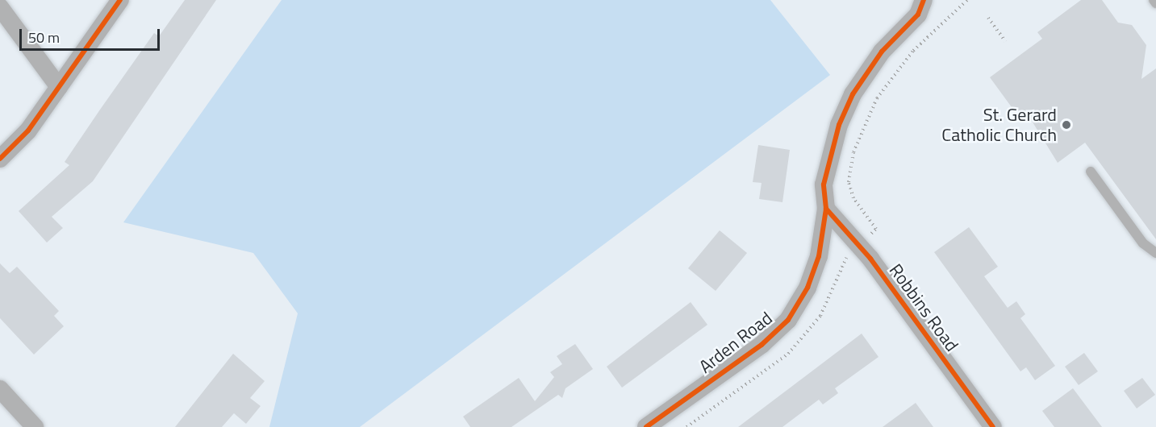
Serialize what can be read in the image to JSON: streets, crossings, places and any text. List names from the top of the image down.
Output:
{
  "streets": {
    "street": ["Robbins Road", "Arden Road"]
  },
  "crossings": [
    ["Robbins Road", "Arden Road"]
  ],
  "places": ["St. Gerard Catholic Church"],
  "scale_bar": "50 m"
}
